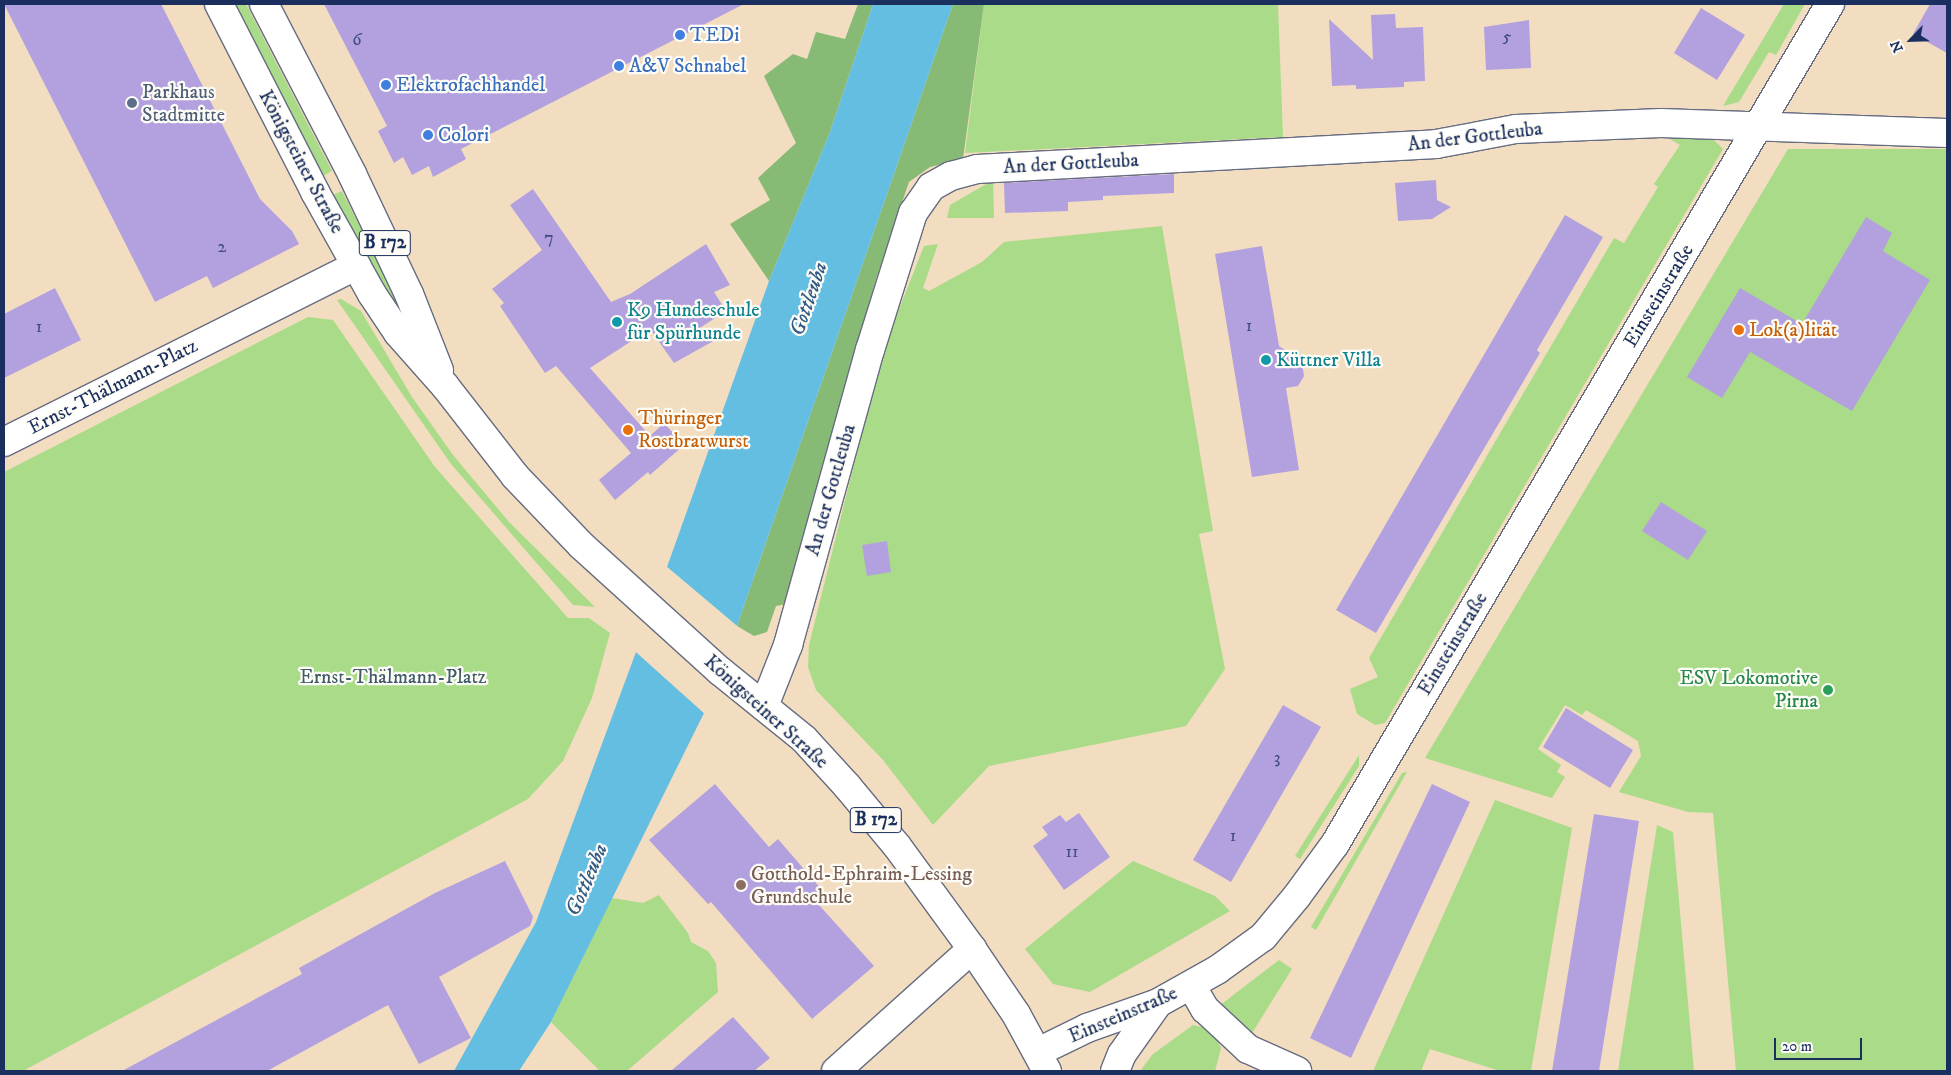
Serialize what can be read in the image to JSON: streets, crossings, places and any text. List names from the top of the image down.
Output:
{
  "streets": {
    "main road": [
      "An der Gottleuba",
      "Königsteiner Straße",
      "B 172",
      "Einsteinstraße",
      "Ernst-Thälmann-Platz"
    ]
  },
  "crossings": [
    ["An der Gottleuba", "Königsteiner Straße"],
    ["An der Gottleuba", "Einsteinstraße"],
    ["Königsteiner Straße", "Einsteinstraße"],
    ["Königsteiner Straße", "Ernst-Thälmann-Platz"]
  ],
  "water": ["Gottleuba"],
  "parks": ["Ernst-Thälmann-Platz"],
  "places": [
    "TEDi",
    "A&V Schnabel",
    "Elektrofachhandel",
    "Parkhaus Stadtmitte",
    "Colori",
    "K9 Hundeschule für Spürhunde",
    "Lok(a)lität",
    "Küttner Villa",
    "Thüringer Rostbratwurst",
    "ESV Lokomotive Pirna",
    "Gotthold-Ephraim-Lessing Grundschule"
  ],
  "house_numbers": [
    "5",
    "6",
    "7",
    "2",
    "1",
    "1",
    "3",
    "1",
    "11"
  ],
  "scale_bar": "20 m",
  "north": "bottom left"
}
